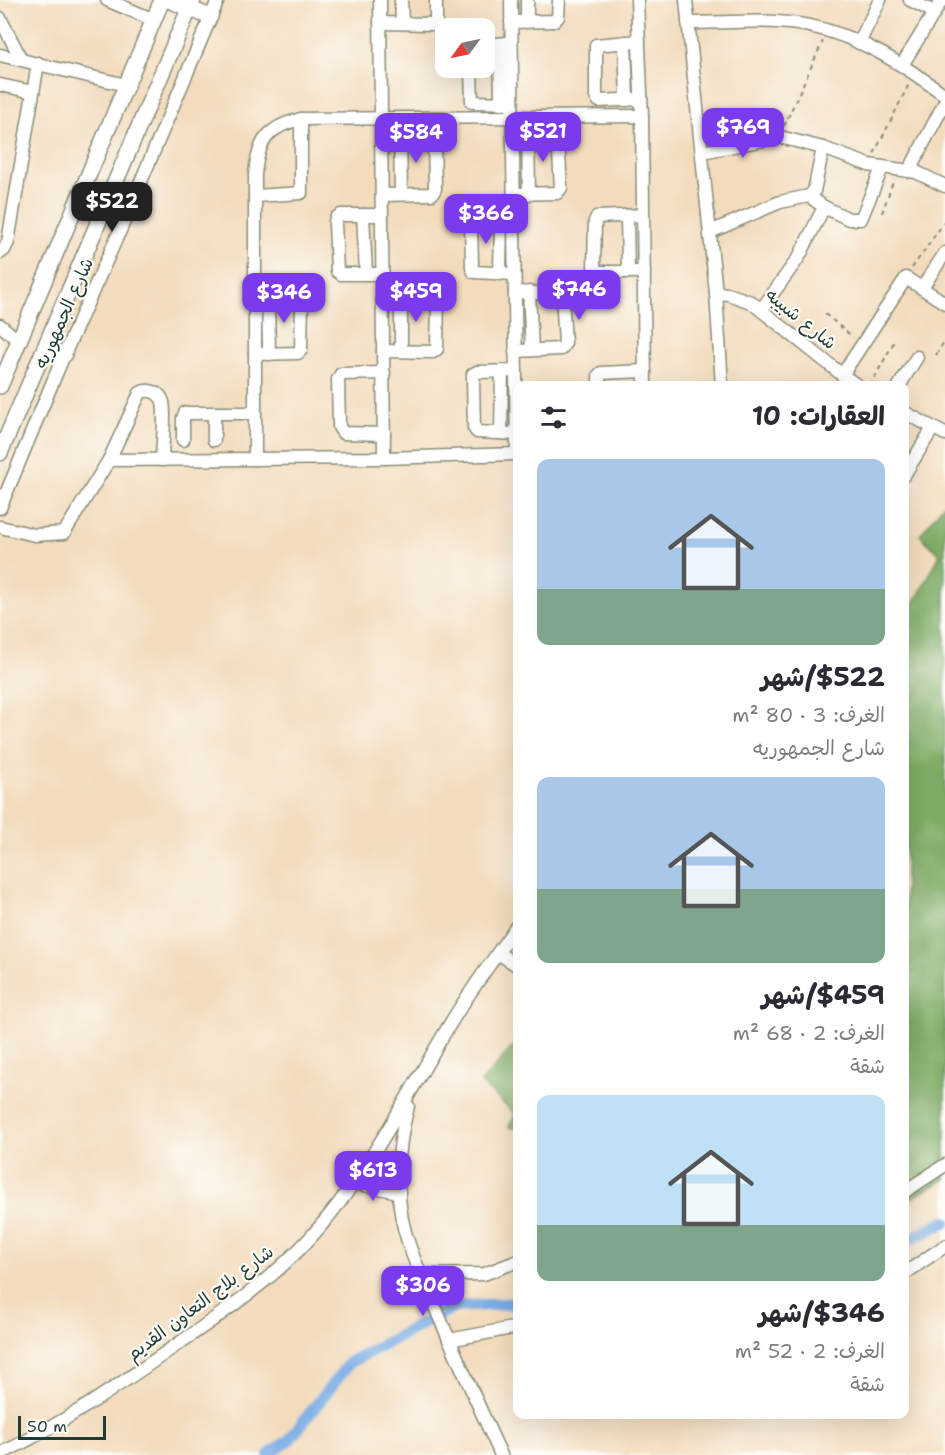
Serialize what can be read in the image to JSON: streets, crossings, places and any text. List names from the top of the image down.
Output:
{
  "streets": {
    "street": ["شارع الجمهوريه", "شارع شبيبه", "شارع بلاج التعاون القديم"]
  },
  "scale_bar": "50 m",
  "north": "bottom left",
  "page": {
    "price": [
      "$769",
      "$521",
      "$584",
      "$522",
      "$366",
      "$746",
      "$459",
      "$346",
      "$613",
      "$306"
    ],
    "heading": "العقارات: 10",
    "list": [
      {
        "name": "$522/شهر",
        "note": "الغرف: 3 · 80 m² · شارع الجمهوريه"
      },
      {
        "name": "$459/شهر",
        "note": "الغرف: 2 · 68 m² · شقة"
      },
      {
        "name": "$346/شهر",
        "note": "الغرف: 2 · 52 m² · شقة"
      }
    ],
    "scale": "50 m"
  }
}
